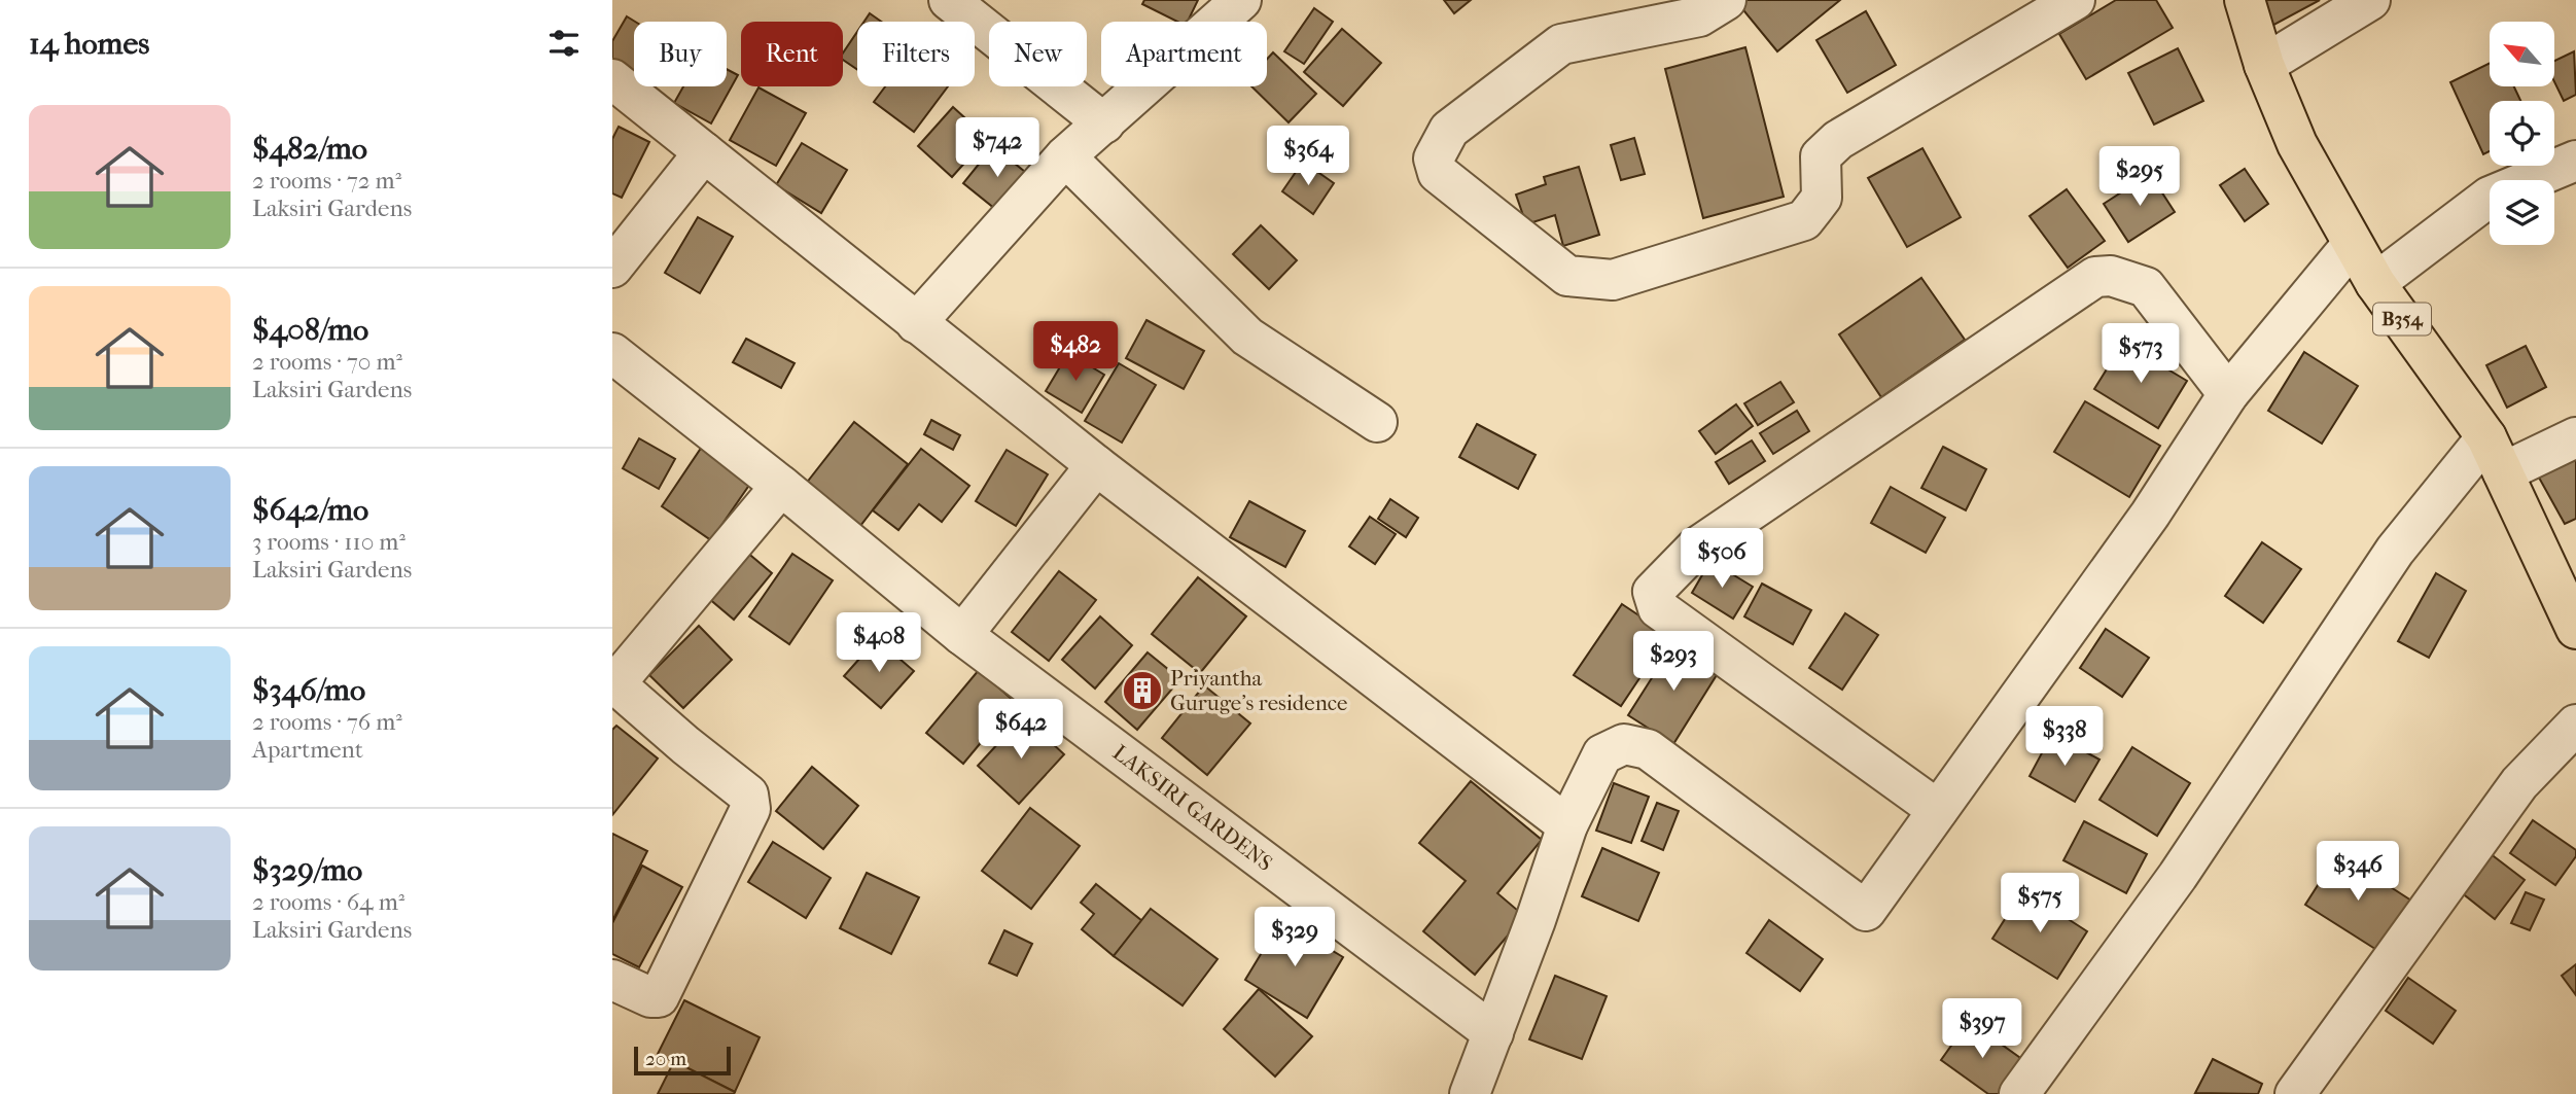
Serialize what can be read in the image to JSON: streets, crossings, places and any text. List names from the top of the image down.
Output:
{
  "streets": {
    "main road": ["B354"],
    "street": ["LAKSIRI GARDENS"]
  },
  "places": {
    "building": ["Priyantha Guruge's residence"]
  },
  "scale_bar": "20 m",
  "north": "top left",
  "page": {
    "heading": "14 homes",
    "chip": [
      "Buy",
      "Rent",
      "Filters",
      "New",
      "Apartment"
    ],
    "list": [
      {
        "name": "$482/mo",
        "note": "2 rooms · 72 m² · Laksiri Gardens"
      },
      {
        "name": "$408/mo",
        "note": "2 rooms · 70 m² · Laksiri Gardens"
      },
      {
        "name": "$642/mo",
        "note": "3 rooms · 110 m² · Laksiri Gardens"
      },
      {
        "name": "$346/mo",
        "note": "2 rooms · 76 m² · Apartment"
      },
      {
        "name": "$329/mo",
        "note": "2 rooms · 64 m² · Laksiri Gardens"
      }
    ],
    "price": [
      "$742",
      "$364",
      "$295",
      "$482",
      "$573",
      "$506",
      "$408",
      "$293",
      "$642",
      "$338",
      "$346",
      "$575",
      "$329",
      "$397"
    ],
    "scale": "20 m"
  }
}
